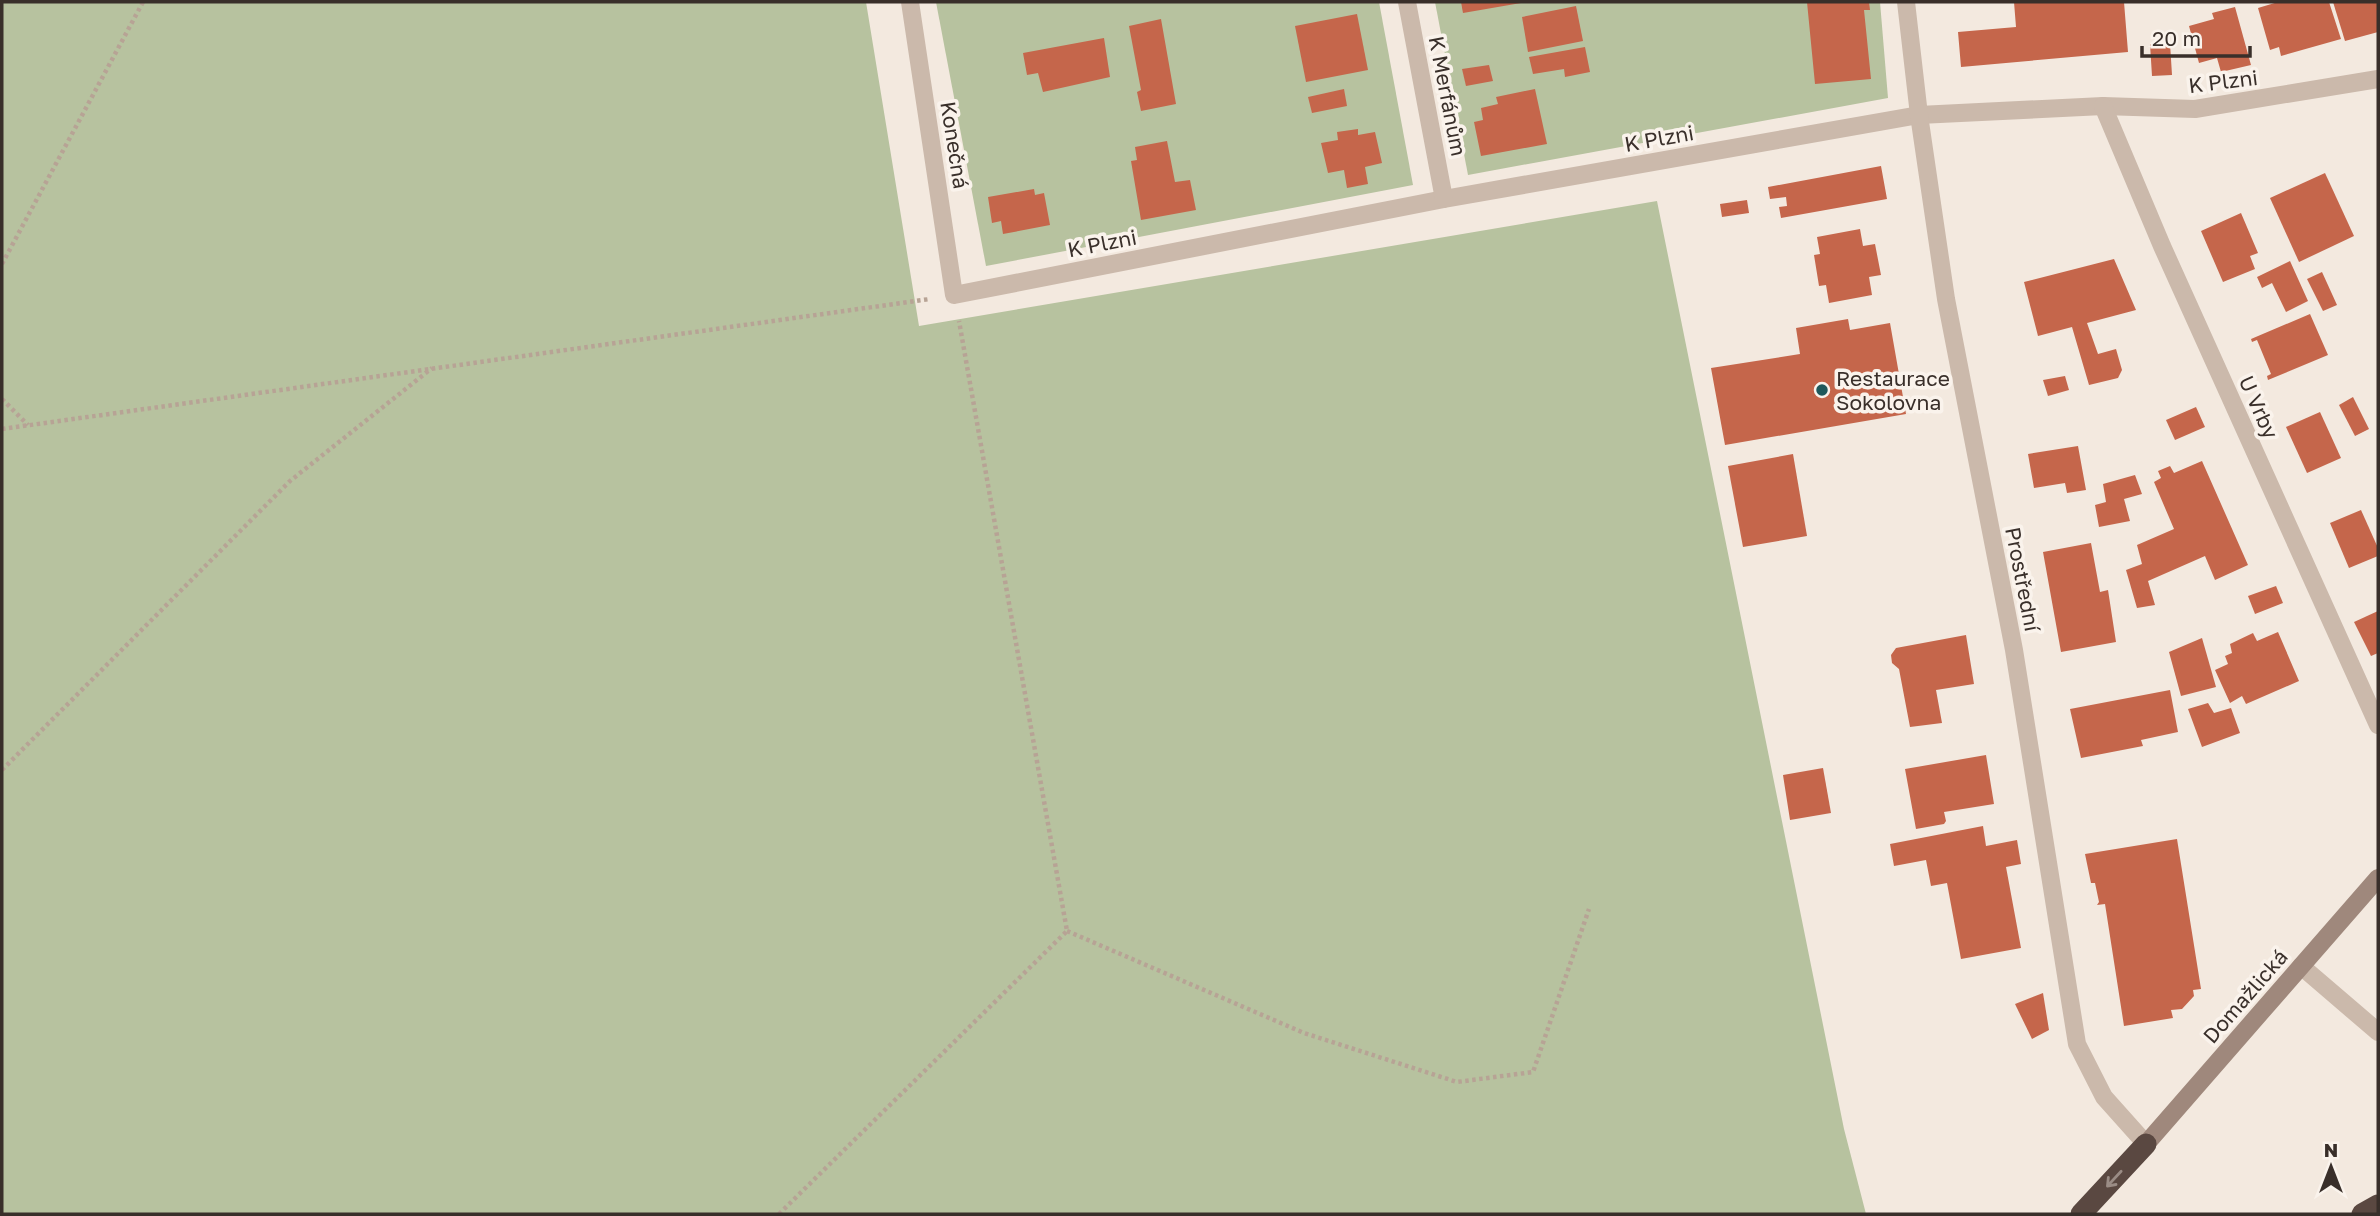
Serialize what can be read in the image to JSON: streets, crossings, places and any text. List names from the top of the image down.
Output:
{
  "streets": {
    "street": [
      "K Plzni",
      "K Merfánům",
      "Konečná",
      "U Vrby",
      "Prostřední",
      "Domažlická"
    ]
  },
  "crossings": [
    ["K Plzni", "K Merfánům"],
    ["K Plzni", "Konečná"],
    ["K Plzni", "U Vrby"],
    ["K Plzni", "Prostřední"],
    ["Prostřední", "Domažlická"]
  ],
  "places": ["Restaurace Sokolovna"],
  "scale_bar": "20 m",
  "north": "top"
}
